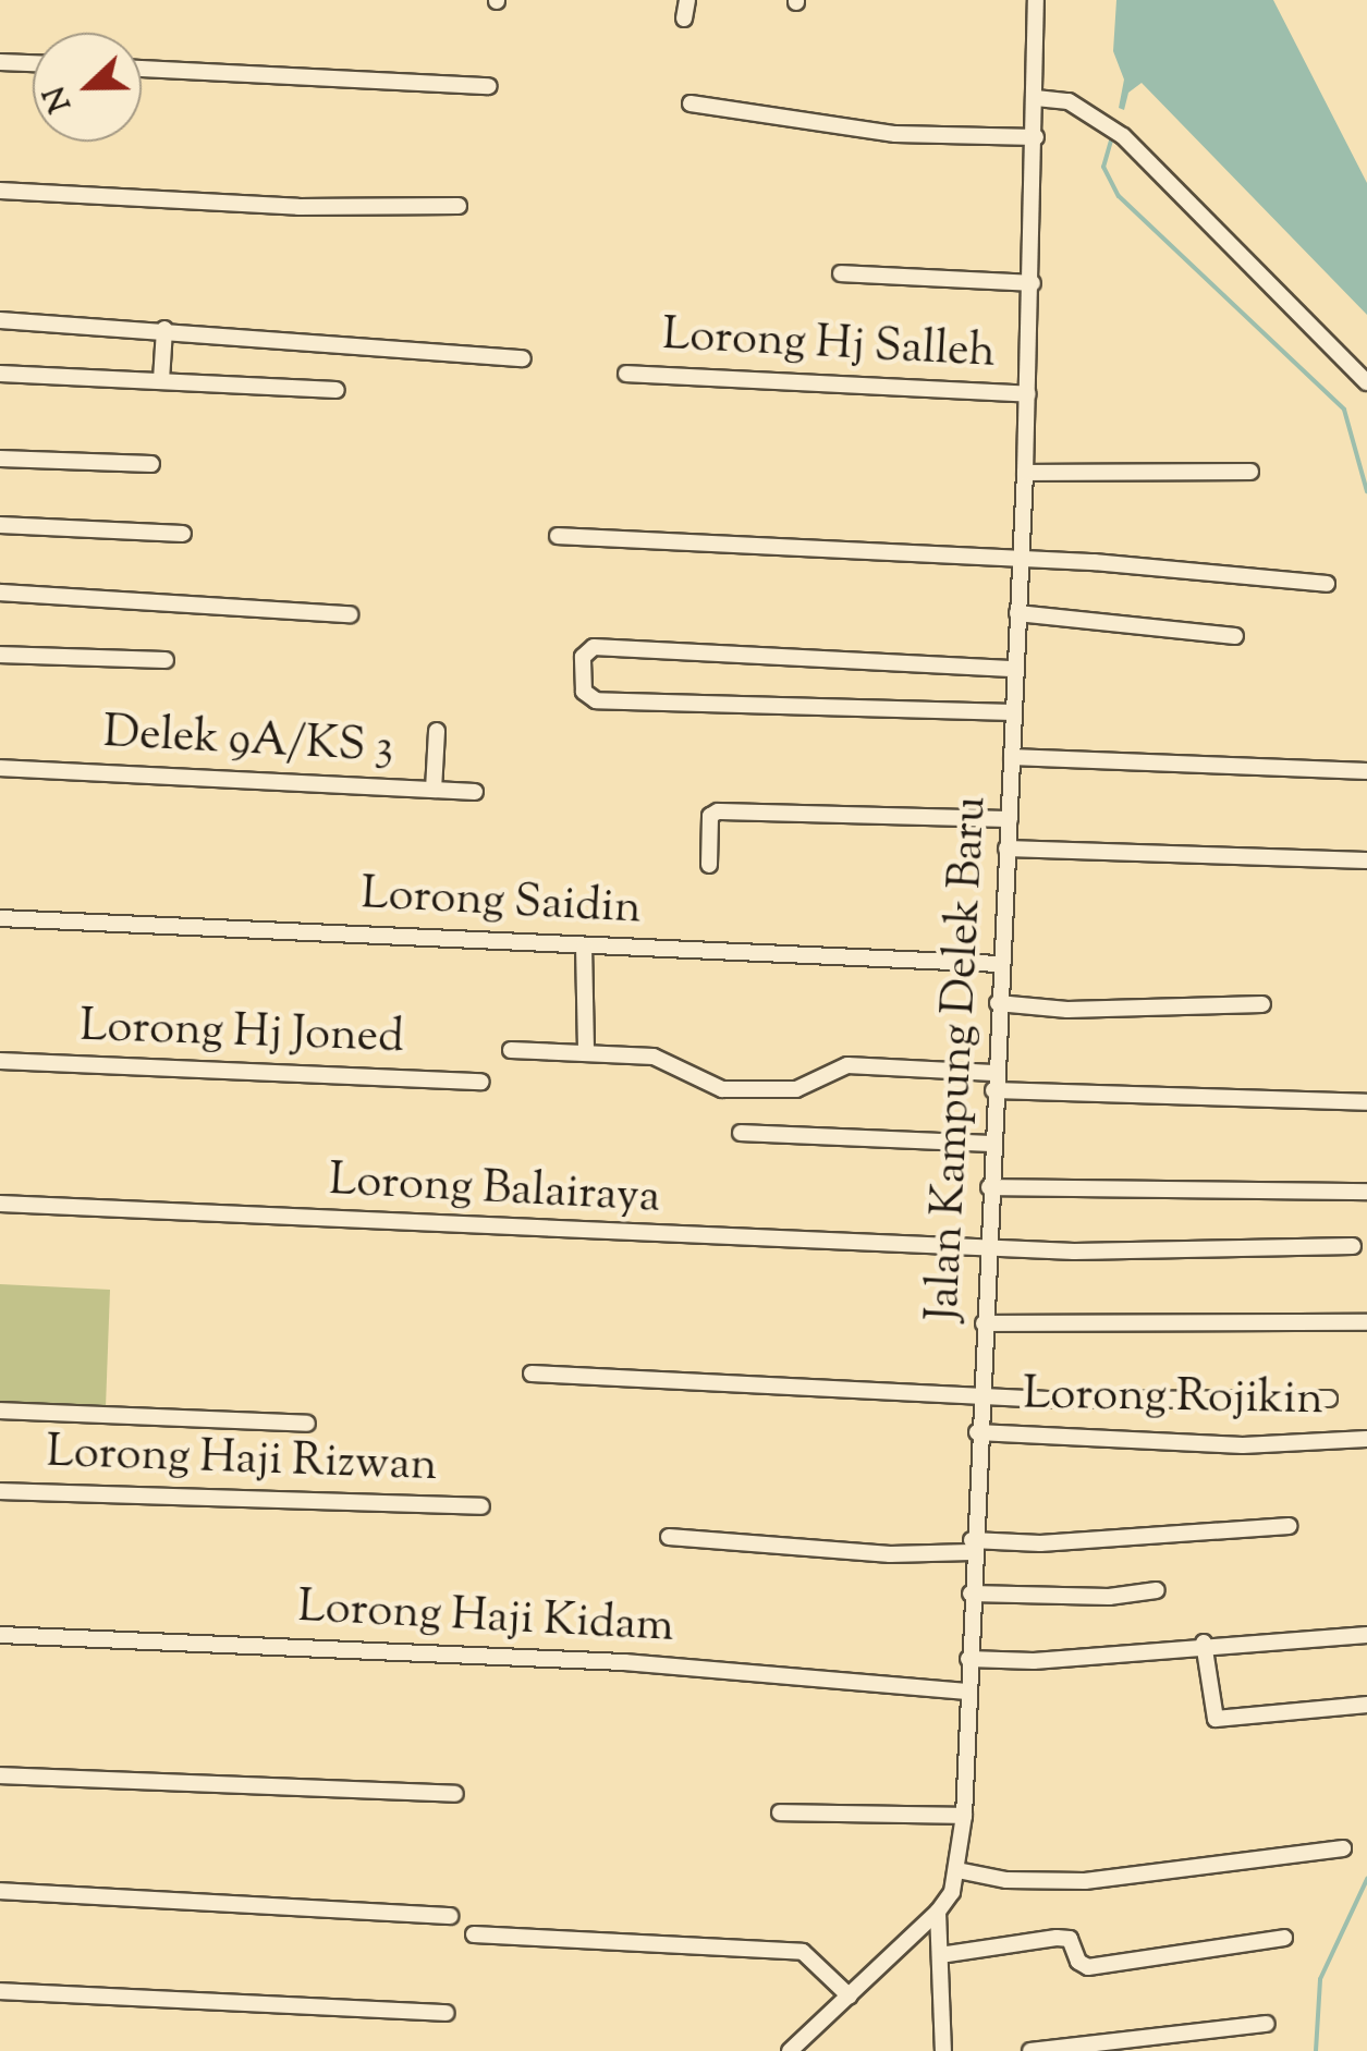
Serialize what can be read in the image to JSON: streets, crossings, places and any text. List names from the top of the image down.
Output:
{
  "streets": {
    "street": [
      "Lorong Hj Salleh",
      "Delek 9A/KS 3",
      "Lorong Saidin",
      "Lorong Hj Joned",
      "Jalan Kampung Delek Baru",
      "Lorong Balairaya",
      "Lorong Rojikin",
      "Lorong Haji Rizwan",
      "Lorong Haji Kidam"
    ]
  },
  "crossings": [
    ["Lorong Hj Salleh", "Jalan Kampung Delek Baru"],
    ["Lorong Saidin", "Jalan Kampung Delek Baru"],
    ["Jalan Kampung Delek Baru", "Lorong Balairaya"],
    ["Jalan Kampung Delek Baru", "Lorong Rojikin"],
    ["Jalan Kampung Delek Baru", "Lorong Haji Kidam"]
  ],
  "north": "left"
}
